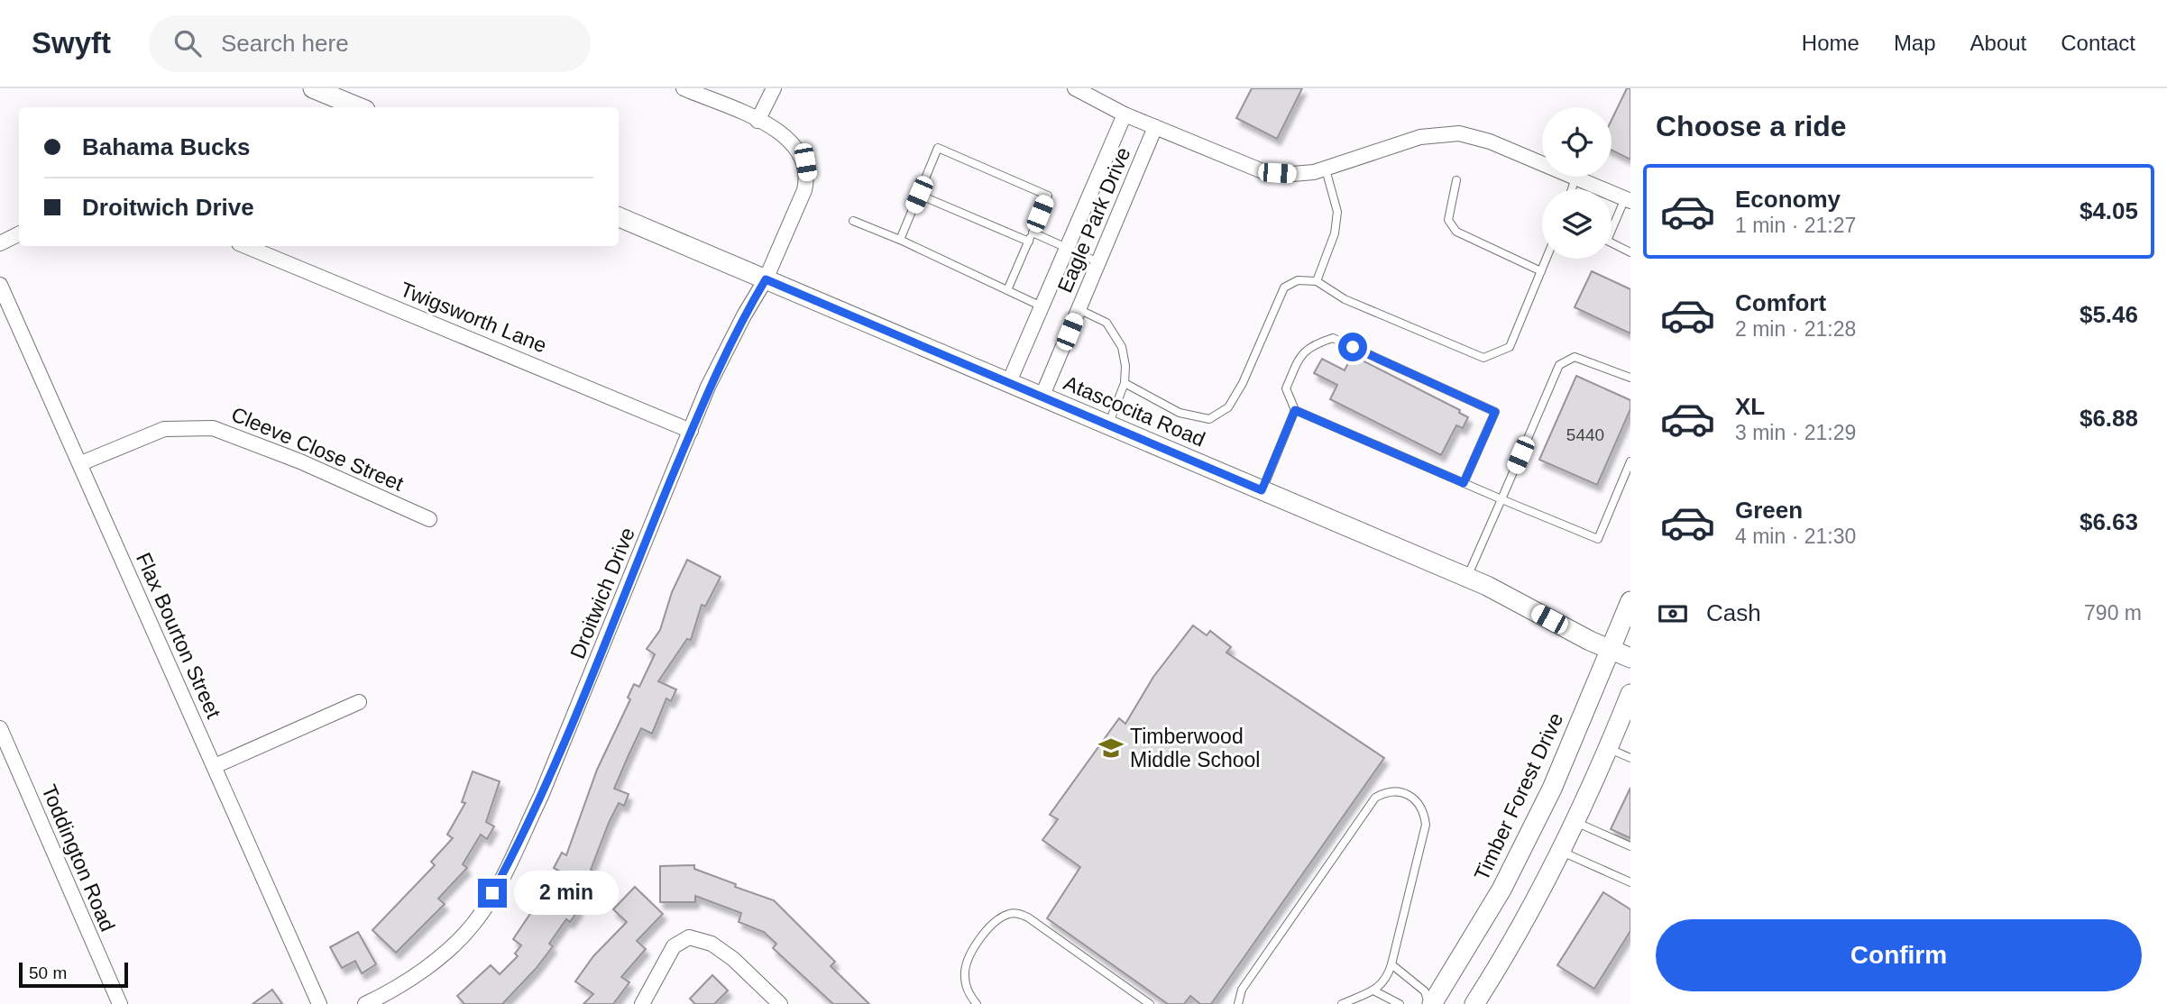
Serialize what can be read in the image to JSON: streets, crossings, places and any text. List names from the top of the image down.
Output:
{
  "streets": {
    "main road": ["Atascocita Road", "Timber Forest Drive"],
    "street": [
      "Eagle Park Drive",
      "Twigsworth Lane",
      "Cleeve Close Street",
      "Droitwich Drive",
      "Flax Bourton Street",
      "Toddington Road"
    ]
  },
  "crossings": [
    ["Eagle Park Drive", "Atascocita Road"],
    ["Twigsworth Lane", "Droitwich Drive"],
    ["Atascocita Road", "Droitwich Drive"],
    ["Atascocita Road", "Timber Forest Drive"],
    ["Cleeve Close Street", "Flax Bourton Street"]
  ],
  "places": {
    "school or university": ["Timberwood Middle School"]
  },
  "house_numbers": ["5440"],
  "scale_bar": "50 m",
  "page": {
    "header": "Swyft",
    "search": "Search here",
    "nav": [
      "Home",
      "Map",
      "About",
      "Contact"
    ],
    "heading": "Choose a ride",
    "banner": ["Bahama Bucks", "Droitwich Drive"],
    "list": [
      {
        "name": "Economy",
        "note": "1 min · 21:27",
        "value": "$4.05"
      },
      {
        "name": "Comfort",
        "note": "2 min · 21:28",
        "value": "$5.46"
      },
      {
        "name": "XL",
        "note": "3 min · 21:29",
        "value": "$6.88"
      },
      {
        "name": "Green",
        "note": "4 min · 21:30",
        "value": "$6.63"
      }
    ],
    "pay": ["Cash", "790 m"],
    "bubble": "2 min",
    "buttons": "Confirm",
    "scale": "50 m"
  }
}
